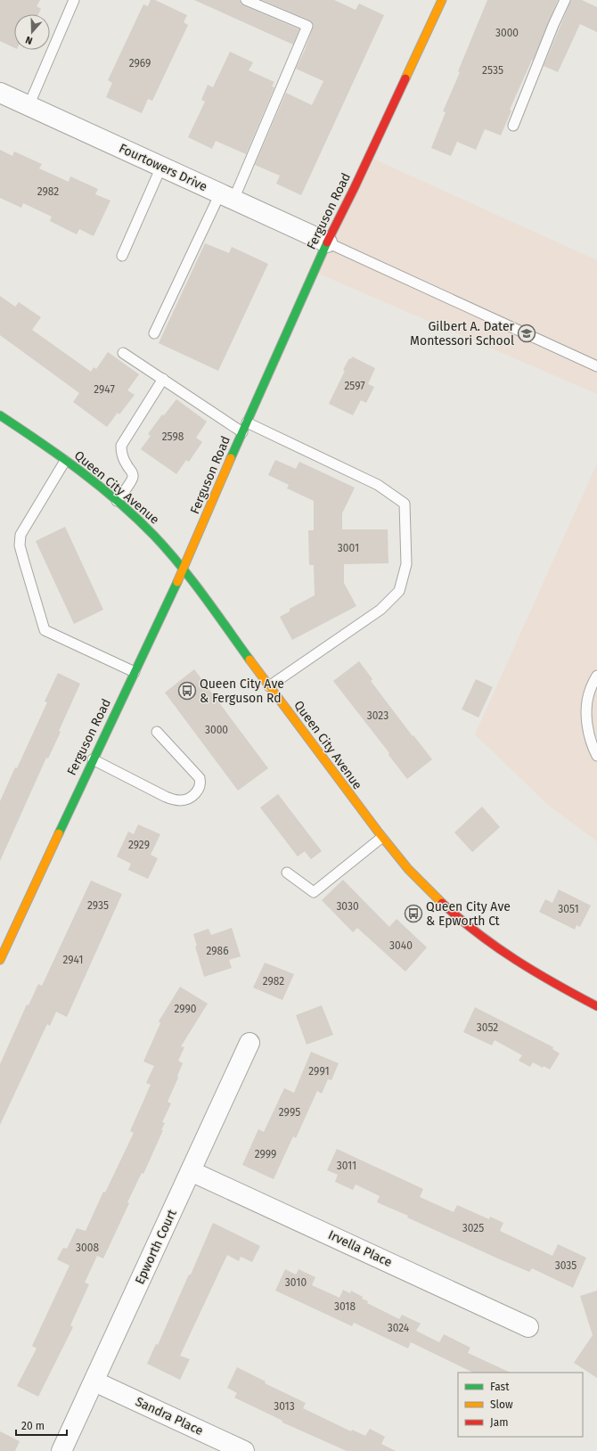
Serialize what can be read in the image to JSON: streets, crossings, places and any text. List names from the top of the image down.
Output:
{
  "streets": {
    "street": [
      "Fourtowers Drive",
      "Ferguson Road",
      "Queen City Avenue",
      "Epworth Court",
      "Irvella Place",
      "Sandra Place"
    ]
  },
  "crossings": [
    ["Fourtowers Drive", "Ferguson Road"],
    ["Ferguson Road", "Queen City Avenue"],
    ["Epworth Court", "Irvella Place"],
    ["Epworth Court", "Sandra Place"]
  ],
  "places": {
    "school or university": ["Gilbert A. Dater Montessori School"],
    "bus stop": ["Queen City Ave & Ferguson Rd", "Queen City Ave & Epworth Ct"]
  },
  "house_numbers": [
    "3000",
    "2969",
    "2535",
    "2982",
    "2597",
    "2947",
    "2598",
    "3001",
    "3023",
    "3000",
    "2929",
    "2935",
    "3030",
    "3051",
    "3040",
    "2986",
    "2941",
    "2982",
    "2990",
    "3052",
    "2991",
    "2995",
    "2999",
    "3011",
    "3025",
    "3008",
    "3035",
    "3010",
    "3018",
    "3024",
    "3013"
  ],
  "legend": ["Fast", "Slow", "Jam"],
  "scale_bar": "20 m",
  "north": "bottom"
}
